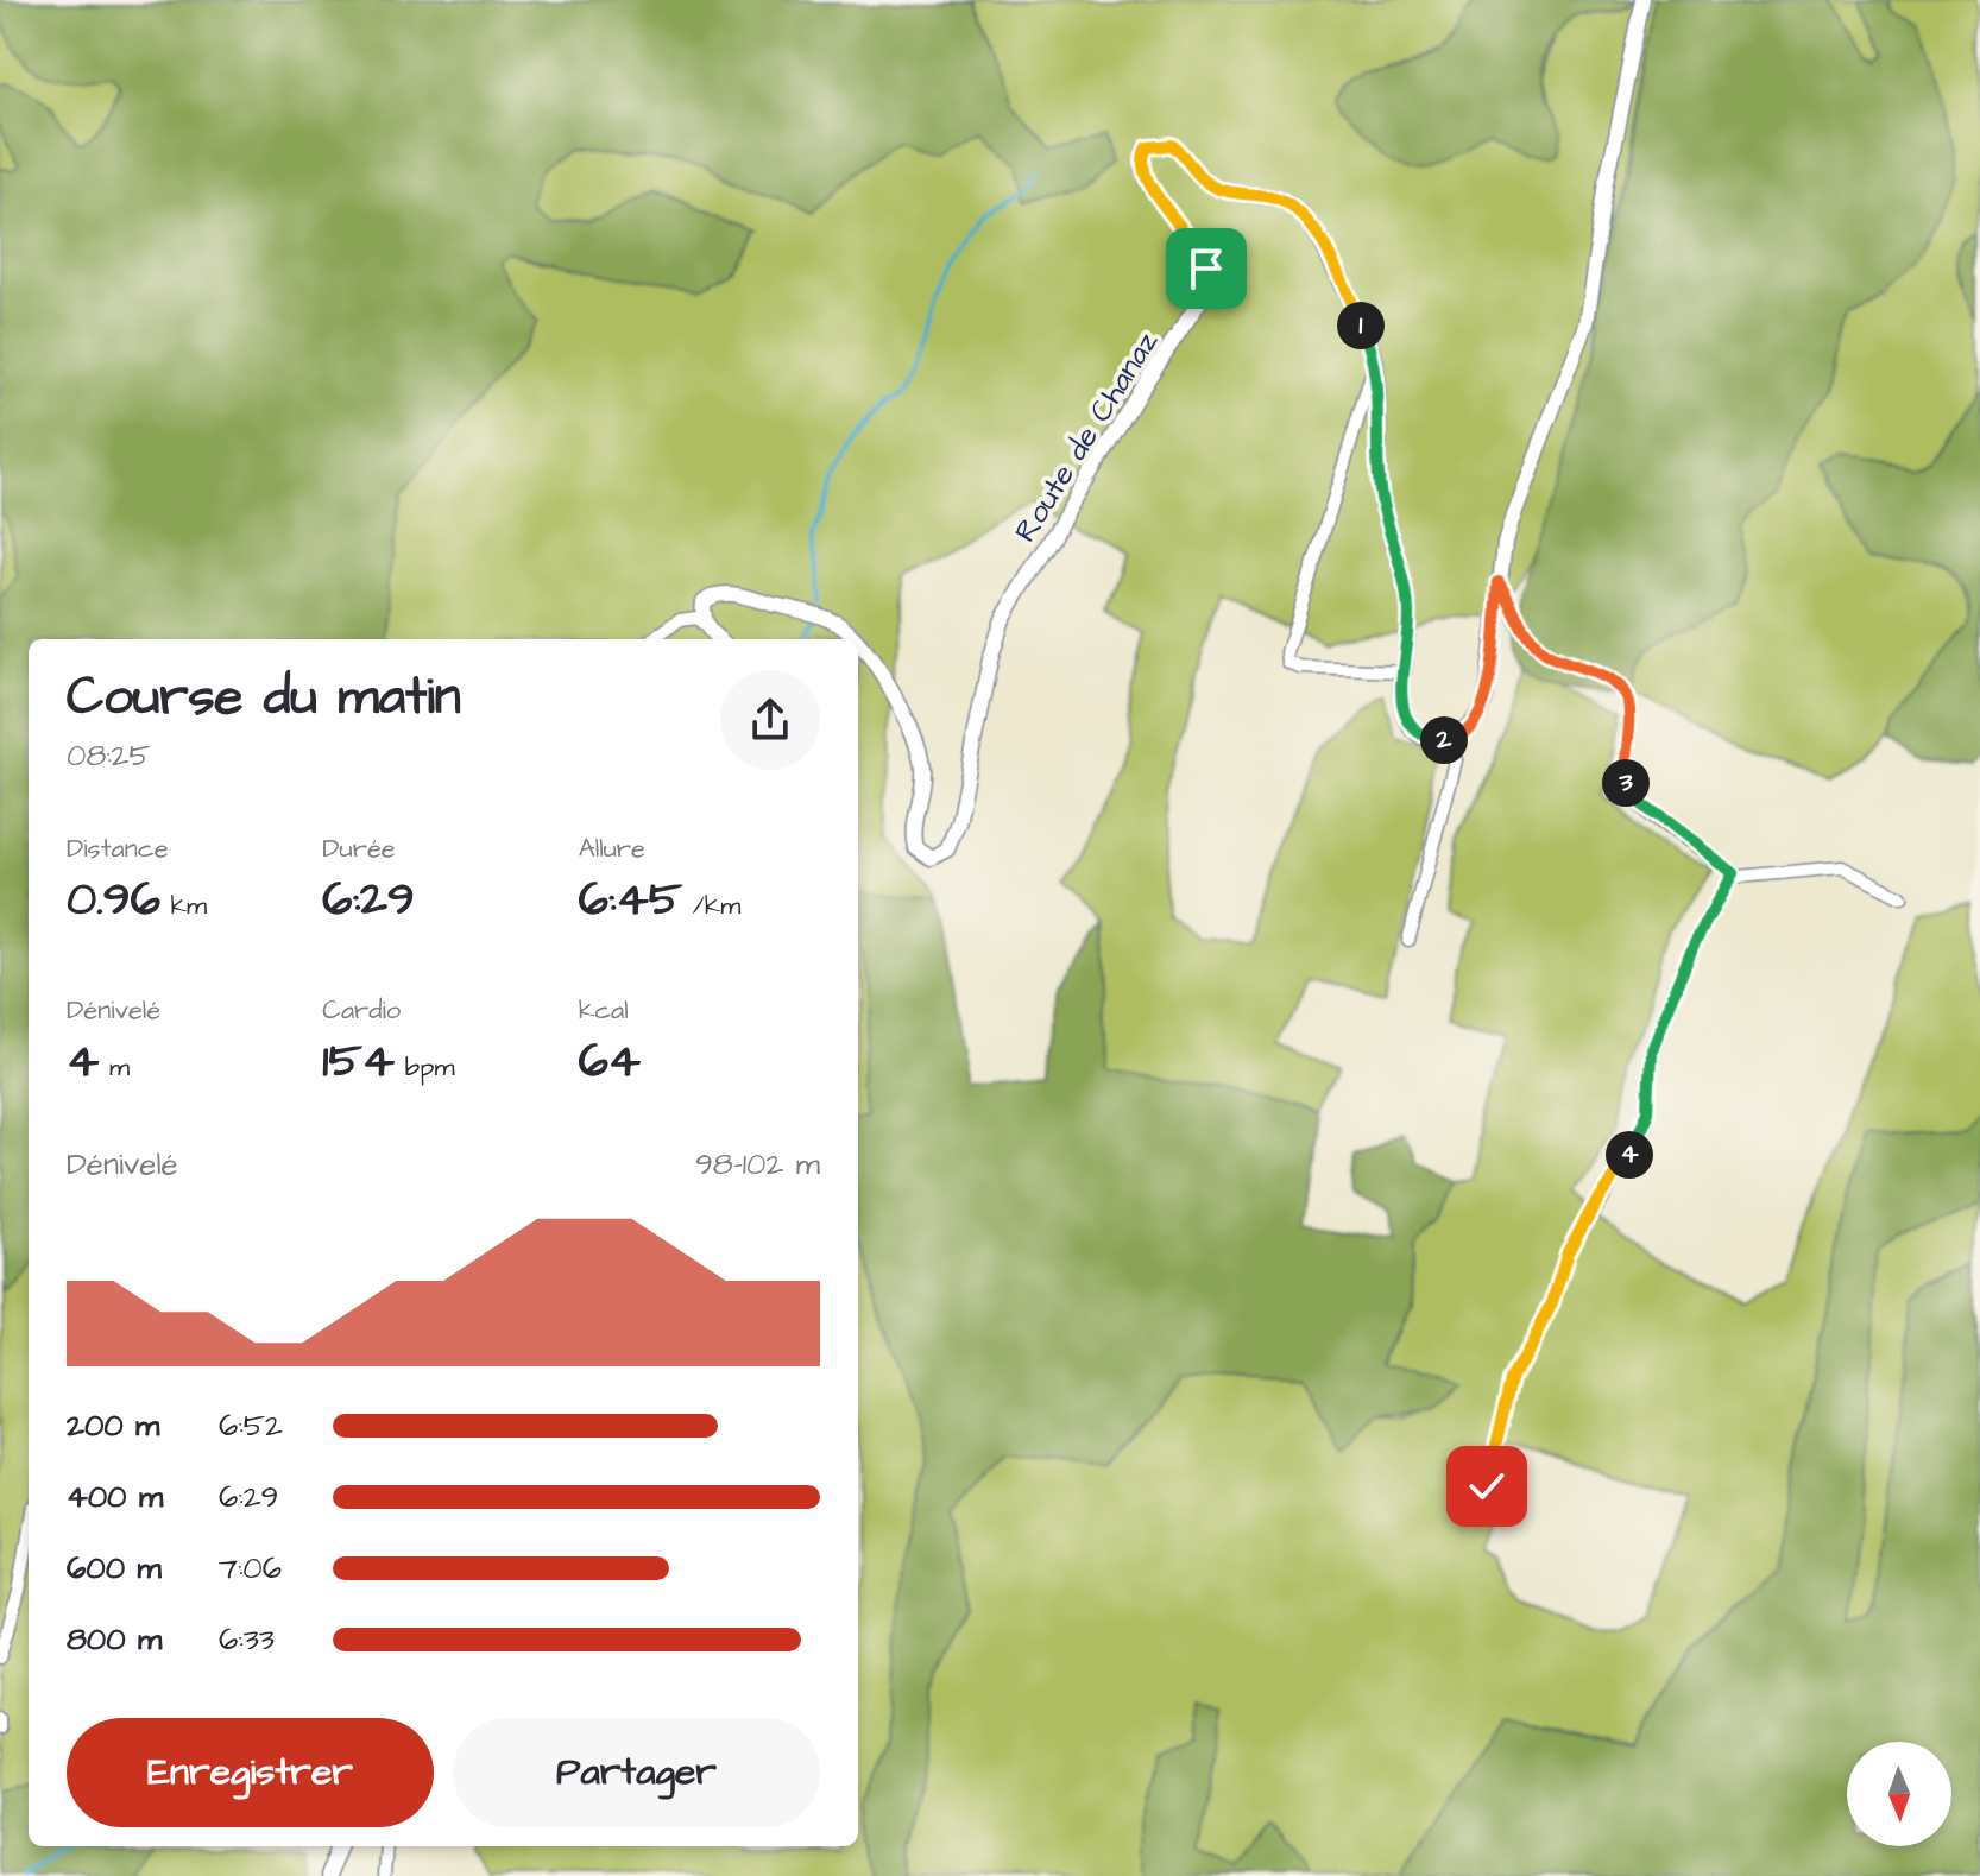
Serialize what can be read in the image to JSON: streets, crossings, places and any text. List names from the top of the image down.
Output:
{
  "streets": {
    "street": ["Route de Chanaz"]
  },
  "north": "bottom",
  "page": {
    "pins": [
      "1",
      "2",
      "3",
      "4"
    ],
    "heading": ["Course du matin", "08:25"],
    "stats": [
      ["Distance", "0.96 km"],
      ["Durée", "6:29"],
      ["Allure", "6:45 /km"],
      ["Dénivelé", "4 m"],
      ["Cardio", "154 bpm"],
      ["kcal", "64"]
    ],
    "chart": ["Dénivelé", "98–102 m"],
    "list": [
      {
        "name": "200 m",
        "note": "6:52"
      },
      {
        "name": "400 m",
        "note": "6:29"
      },
      {
        "name": "600 m",
        "note": "7:06"
      },
      {
        "name": "800 m",
        "note": "6:33"
      }
    ],
    "buttons": ["Enregistrer", "Partager"]
  }
}
